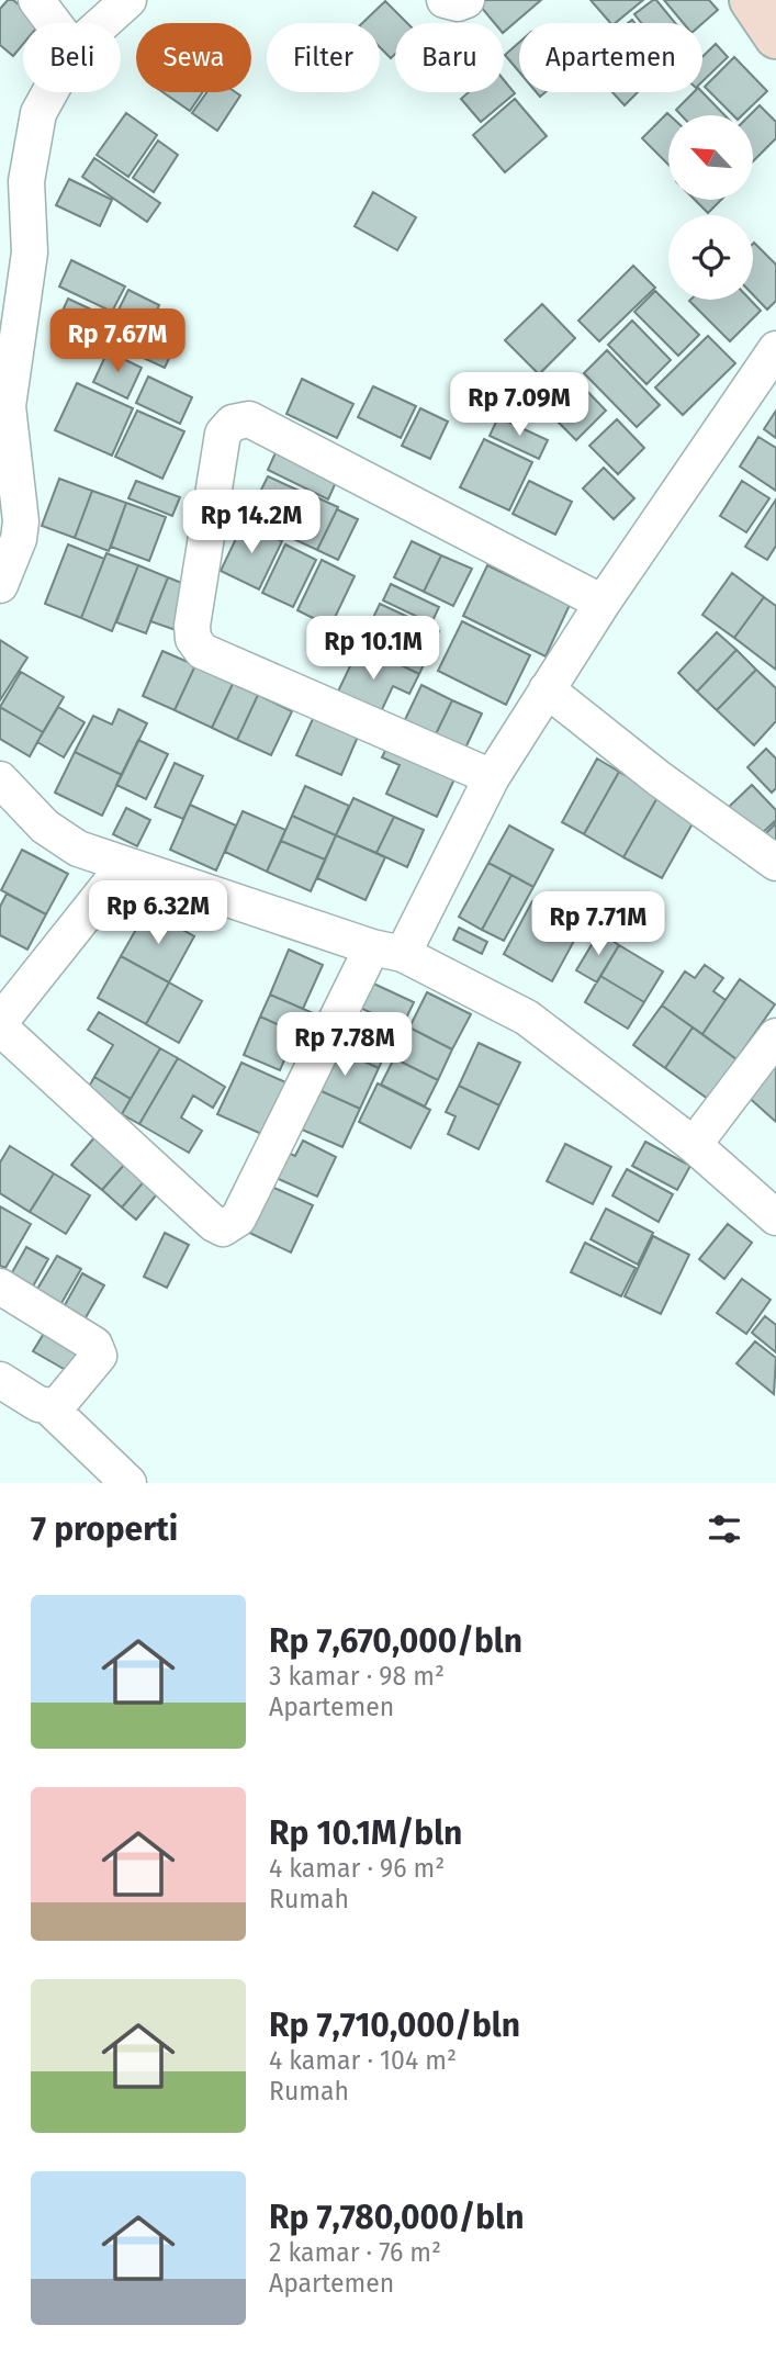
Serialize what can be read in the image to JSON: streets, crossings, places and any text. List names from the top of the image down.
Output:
{
  "north": "top left",
  "page": {
    "chip": [
      "Beli",
      "Sewa",
      "Filter",
      "Baru",
      "Apartemen"
    ],
    "price": [
      "Rp 7.67M",
      "Rp 7.09M",
      "Rp 14.2M",
      "Rp 10.1M",
      "Rp 6.32M",
      "Rp 7.71M",
      "Rp 7.78M"
    ],
    "heading": "7 properti",
    "list": [
      {
        "name": "Rp 7,670,000/bln",
        "note": "3 kamar · 98 m² · Apartemen"
      },
      {
        "name": "Rp 10.1M/bln",
        "note": "4 kamar · 96 m² · Rumah"
      },
      {
        "name": "Rp 7,710,000/bln",
        "note": "4 kamar · 104 m² · Rumah"
      },
      {
        "name": "Rp 7,780,000/bln",
        "note": "2 kamar · 76 m² · Apartemen"
      }
    ]
  }
}
